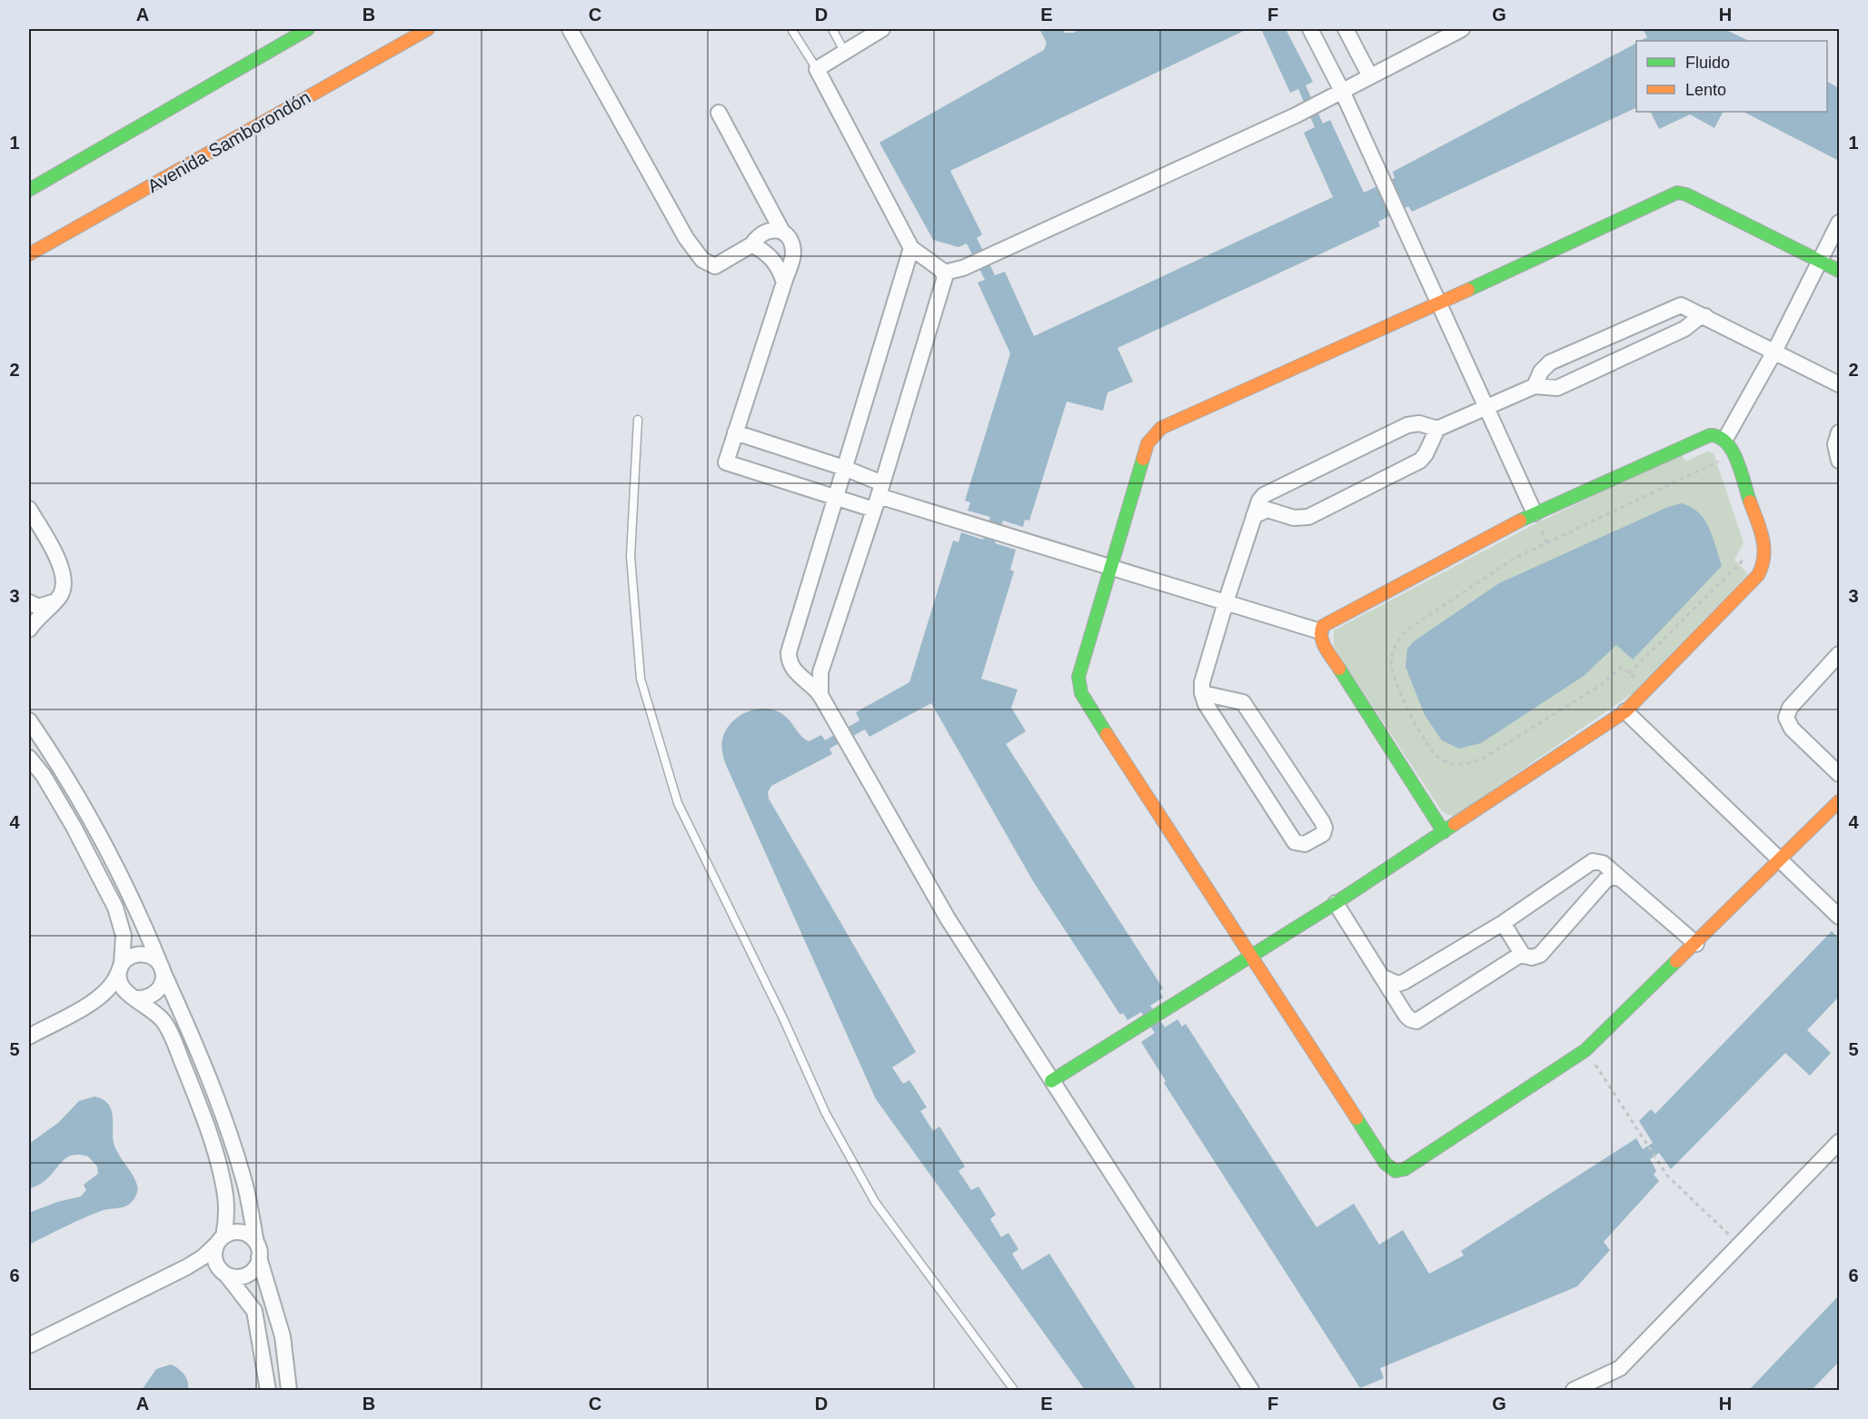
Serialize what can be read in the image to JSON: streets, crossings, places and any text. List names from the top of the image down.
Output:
{
  "streets": {
    "main road": ["Avenida Samborondón"]
  },
  "legend": ["Fluido", "Lento"],
  "grid": {
    "columns": [
      "A",
      "B",
      "C",
      "D",
      "E",
      "F",
      "G",
      "H"
    ],
    "rows": [
      "1",
      "2",
      "3",
      "4",
      "5",
      "6"
    ]
  }
}
